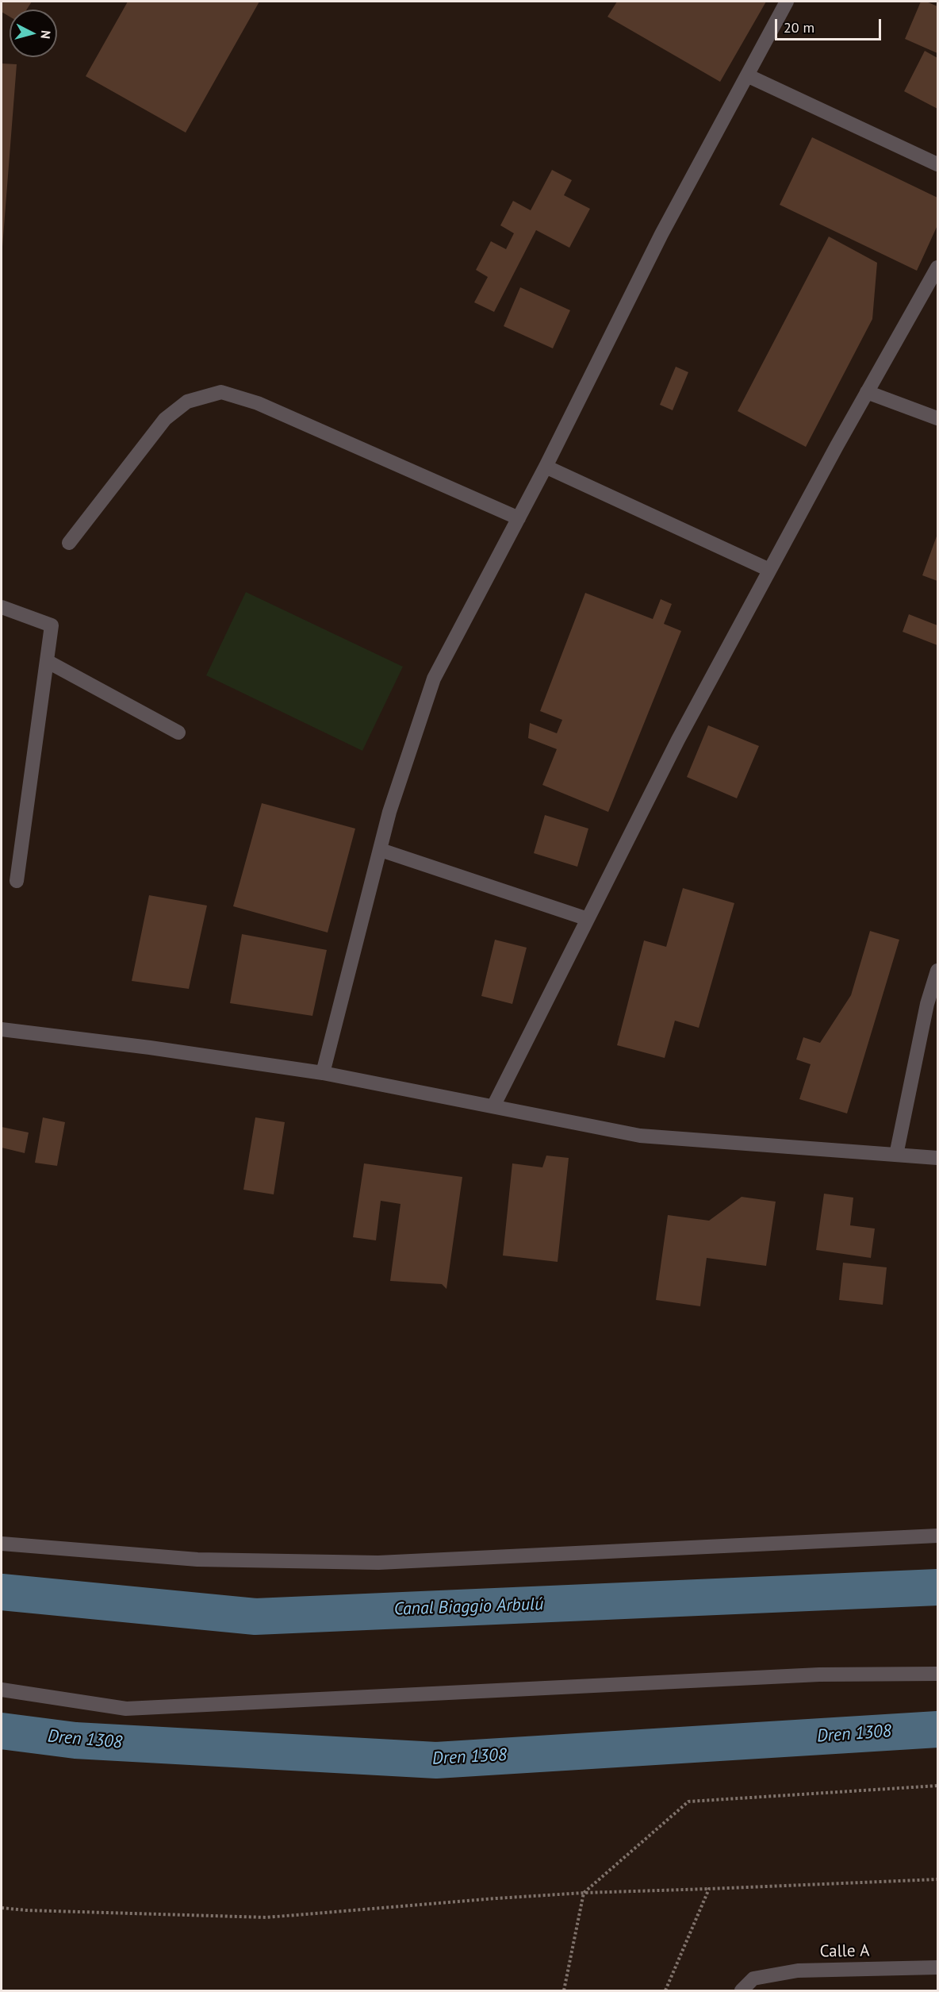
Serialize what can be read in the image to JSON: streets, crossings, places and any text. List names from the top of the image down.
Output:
{
  "streets": {
    "street": ["Calle A"]
  },
  "water": ["Canal Biaggio Arbulú", "Dren 1308"],
  "scale_bar": "20 m",
  "north": "right"
}
